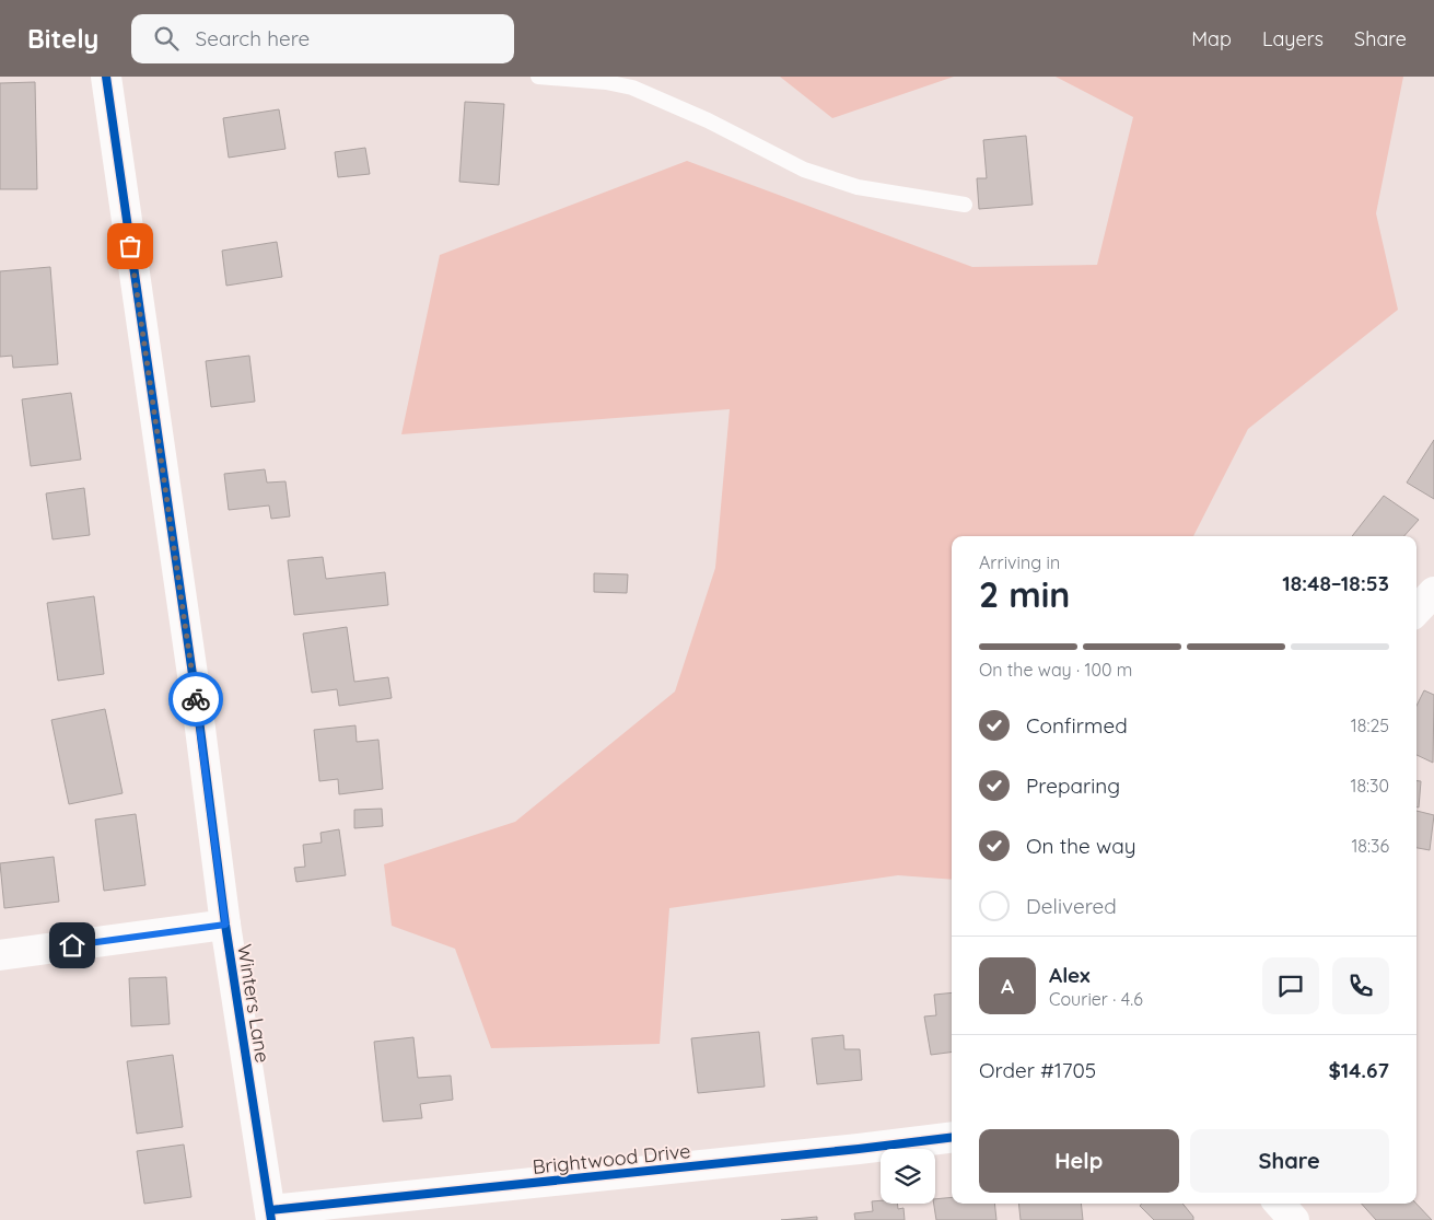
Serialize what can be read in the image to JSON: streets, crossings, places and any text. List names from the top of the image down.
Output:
{
  "streets": {
    "street": ["Winters Lane", "Brightwood Drive"]
  },
  "crossings": [
    ["Winters Lane", "Brightwood Drive"]
  ],
  "page": {
    "header": "Bitely",
    "search": "Search here",
    "nav": ["Map", "Layers", "Share"],
    "heading": ["2 min", "Arriving in", "18:48–18:53"],
    "panel": [
      "Alex",
      "Courier · 4.6",
      "Order #1705",
      "$14.67"
    ],
    "bar": "On the way · 100 m",
    "list": [
      ["Confirmed", "18:25"],
      ["Preparing", "18:30"],
      ["On the way", "18:36"],
      "Delivered"
    ],
    "round": "A",
    "buttons": ["Help", "Share"]
  }
}
